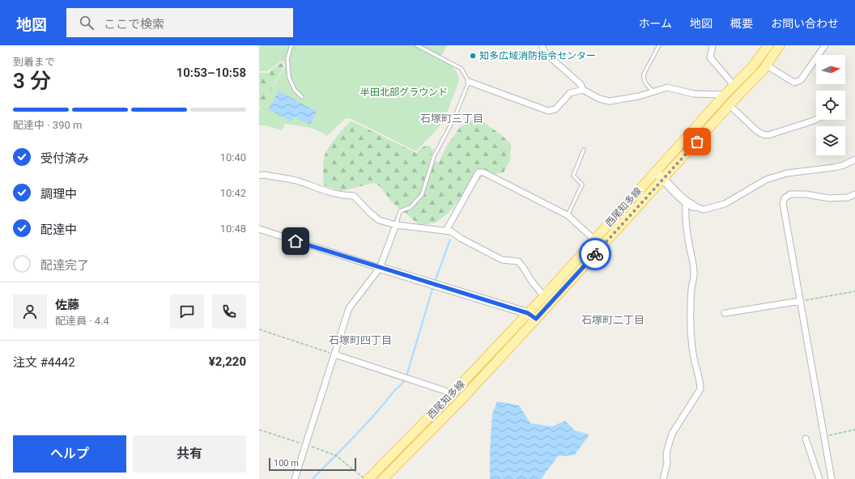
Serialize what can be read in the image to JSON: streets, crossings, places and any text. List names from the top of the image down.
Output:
{
  "streets": {
    "main road": ["西尾知多線"]
  },
  "districts": ["石塚町三丁目", "石塚町二丁目", "石塚町四丁目"],
  "parks": ["半田北部グラウンド"],
  "places": ["知多広域消防指令センター"],
  "scale_bar": "100 m",
  "north": "right",
  "page": {
    "header": "地図",
    "search": "ここで検索",
    "nav": [
      "ホーム",
      "地図",
      "概要",
      "お問い合わせ"
    ],
    "heading": ["3 分", "到着まで", "10:53–10:58"],
    "panel": [
      "佐藤",
      "配達員 · 4.4",
      "注文 #4442",
      "¥2,220"
    ],
    "bar": "配達中 · 390 m",
    "list": [
      ["受付済み", "10:40"],
      ["調理中", "10:42"],
      ["配達中", "10:48"],
      "配達完了"
    ],
    "buttons": ["ヘルプ", "共有"],
    "scale": "100 m"
  }
}
